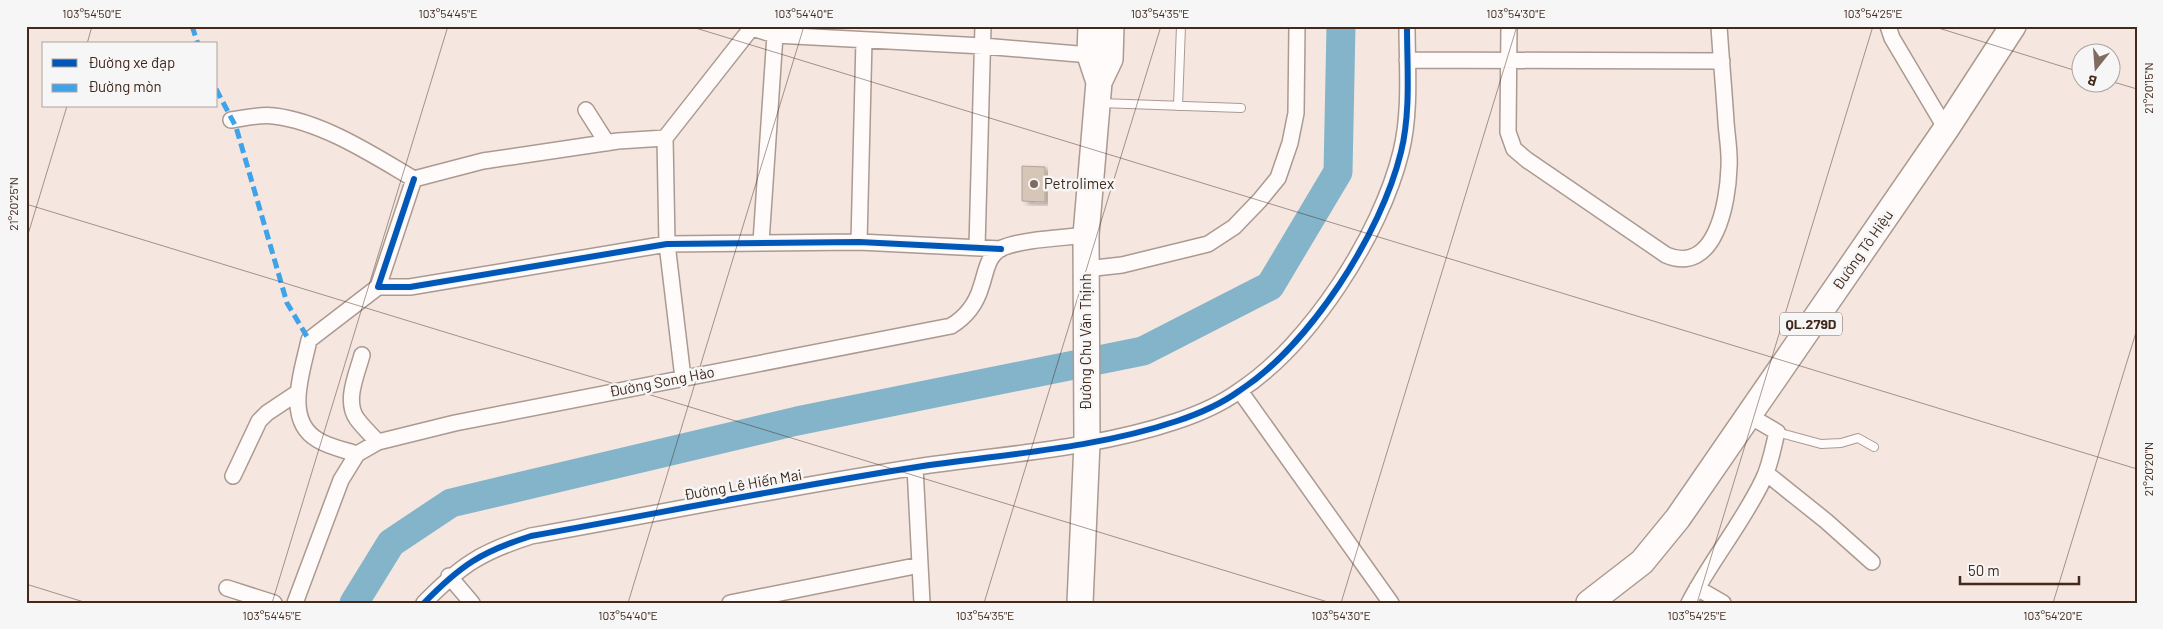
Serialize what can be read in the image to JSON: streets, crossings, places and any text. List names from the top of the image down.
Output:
{
  "streets": {
    "main road": ["Đường Tô Hiệu", "QL.279D", "Đường Chu Văn Thịnh"],
    "street": ["Đường Song Hào", "Đường Lê Hiến Mai"]
  },
  "crossings": [
    ["Đường Chu Văn Thịnh", "Đường Lê Hiến Mai"]
  ],
  "places": ["Petrolimex"],
  "legend": ["Đường xe đạp", "Đường mòn"],
  "scale_bar": "50 m",
  "north": "bottom",
  "coordinates": [
    "103°54'50\"E",
    "103°54'45\"E",
    "103°54'40\"E",
    "103°54'35\"E",
    "103°54'30\"E",
    "103°54'25\"E",
    "21°20'15\"N",
    "21°20'25\"N",
    "21°20'20\"N",
    "103°54'20\"E"
  ]
}
